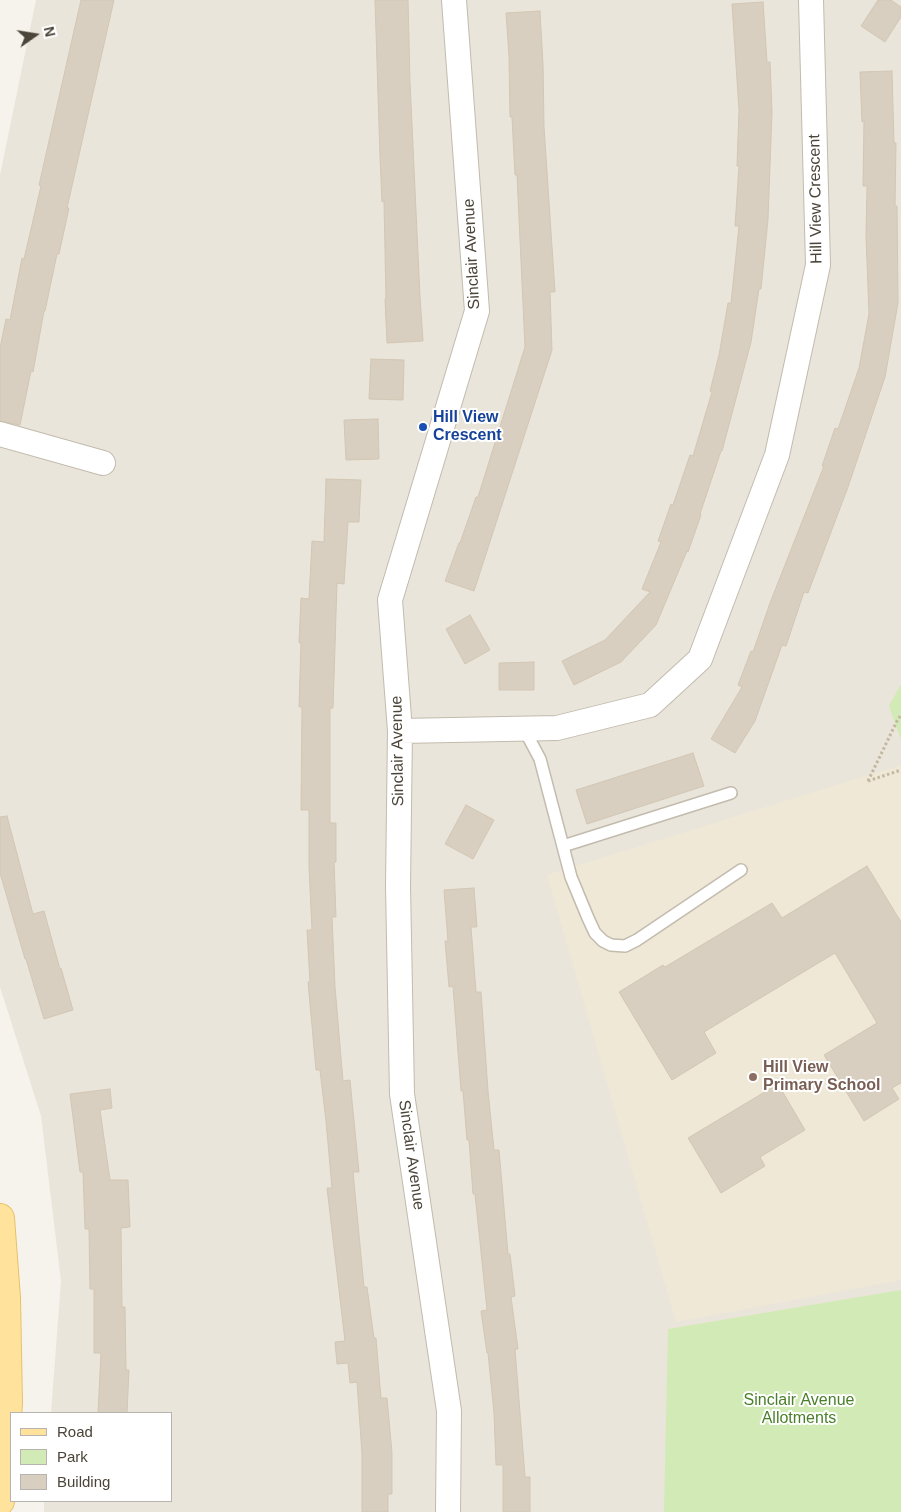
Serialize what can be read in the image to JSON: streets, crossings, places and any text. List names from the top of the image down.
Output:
{
  "streets": {
    "street": ["Hill View Crescent", "Sinclair Avenue"]
  },
  "crossings": [
    ["Hill View Crescent", "Sinclair Avenue"]
  ],
  "parks": ["Sinclair Avenue Allotments"],
  "places": ["Hill View Crescent", "Hill View Primary School"],
  "legend": ["Road", "Park", "Building"],
  "north": "right"
}
